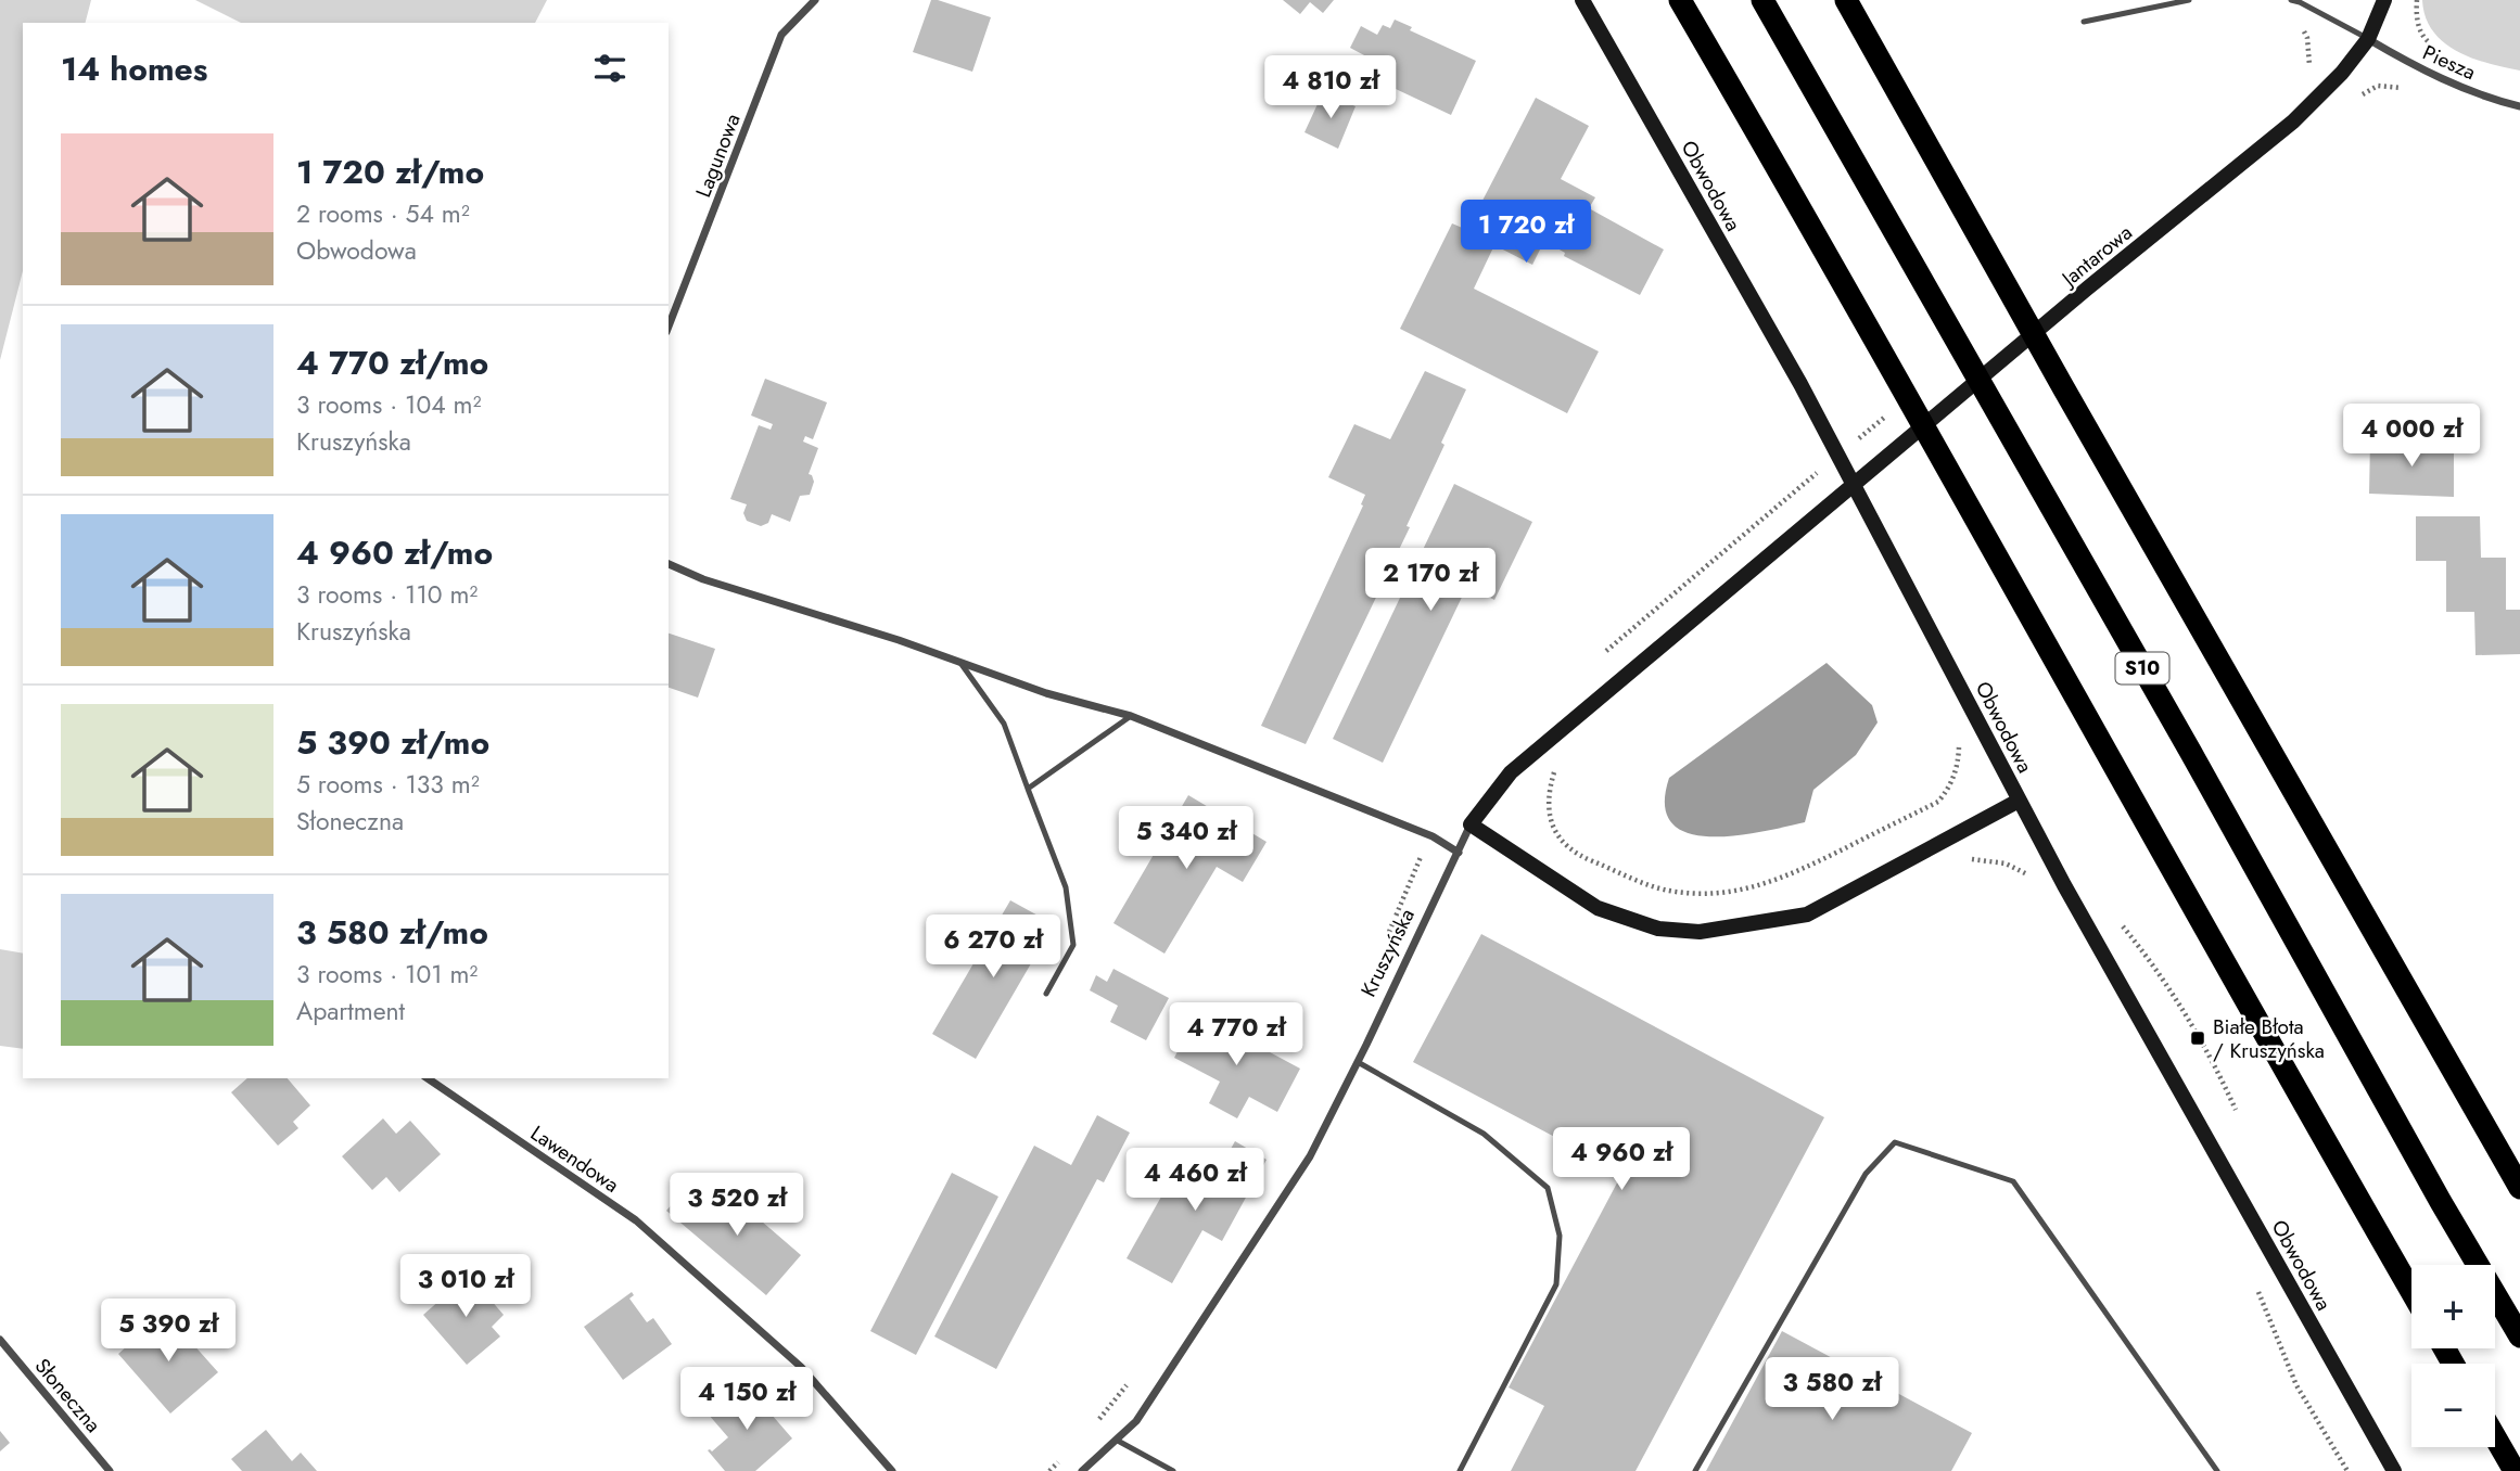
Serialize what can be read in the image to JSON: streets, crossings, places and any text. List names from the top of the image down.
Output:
{
  "streets": {
    "highway": ["S10"],
    "street": [
      "Piesza",
      "Lagunowa",
      "Obwodowa",
      "Jantarowa",
      "Kruszyńska",
      "Lawendowa",
      "Słoneczna"
    ]
  },
  "crossings": [
    ["Piesza", "Jantarowa"],
    ["Jantarowa", "Kruszyńska"]
  ],
  "places": {
    "transit": ["Białe Błota / Kruszyńska"]
  },
  "page": {
    "heading": "14 homes",
    "price": [
      "4 810 zł",
      "1 720 zł",
      "4 000 zł",
      "2 170 zł",
      "5 340 zł",
      "6 270 zł",
      "4 770 zł",
      "4 960 zł",
      "4 460 zł",
      "3 520 zł",
      "3 010 zł",
      "5 390 zł",
      "3 580 zł",
      "4 150 zł"
    ],
    "list": [
      {
        "name": "1 720 zł/mo",
        "note": "2 rooms · 54 m² · Obwodowa"
      },
      {
        "name": "4 770 zł/mo",
        "note": "3 rooms · 104 m² · Kruszyńska"
      },
      {
        "name": "4 960 zł/mo",
        "note": "3 rooms · 110 m² · Kruszyńska"
      },
      {
        "name": "5 390 zł/mo",
        "note": "5 rooms · 133 m² · Słoneczna"
      },
      {
        "name": "3 580 zł/mo",
        "note": "3 rooms · 101 m² · Apartment"
      }
    ],
    "map_buttons": ["+", "−"]
  }
}
